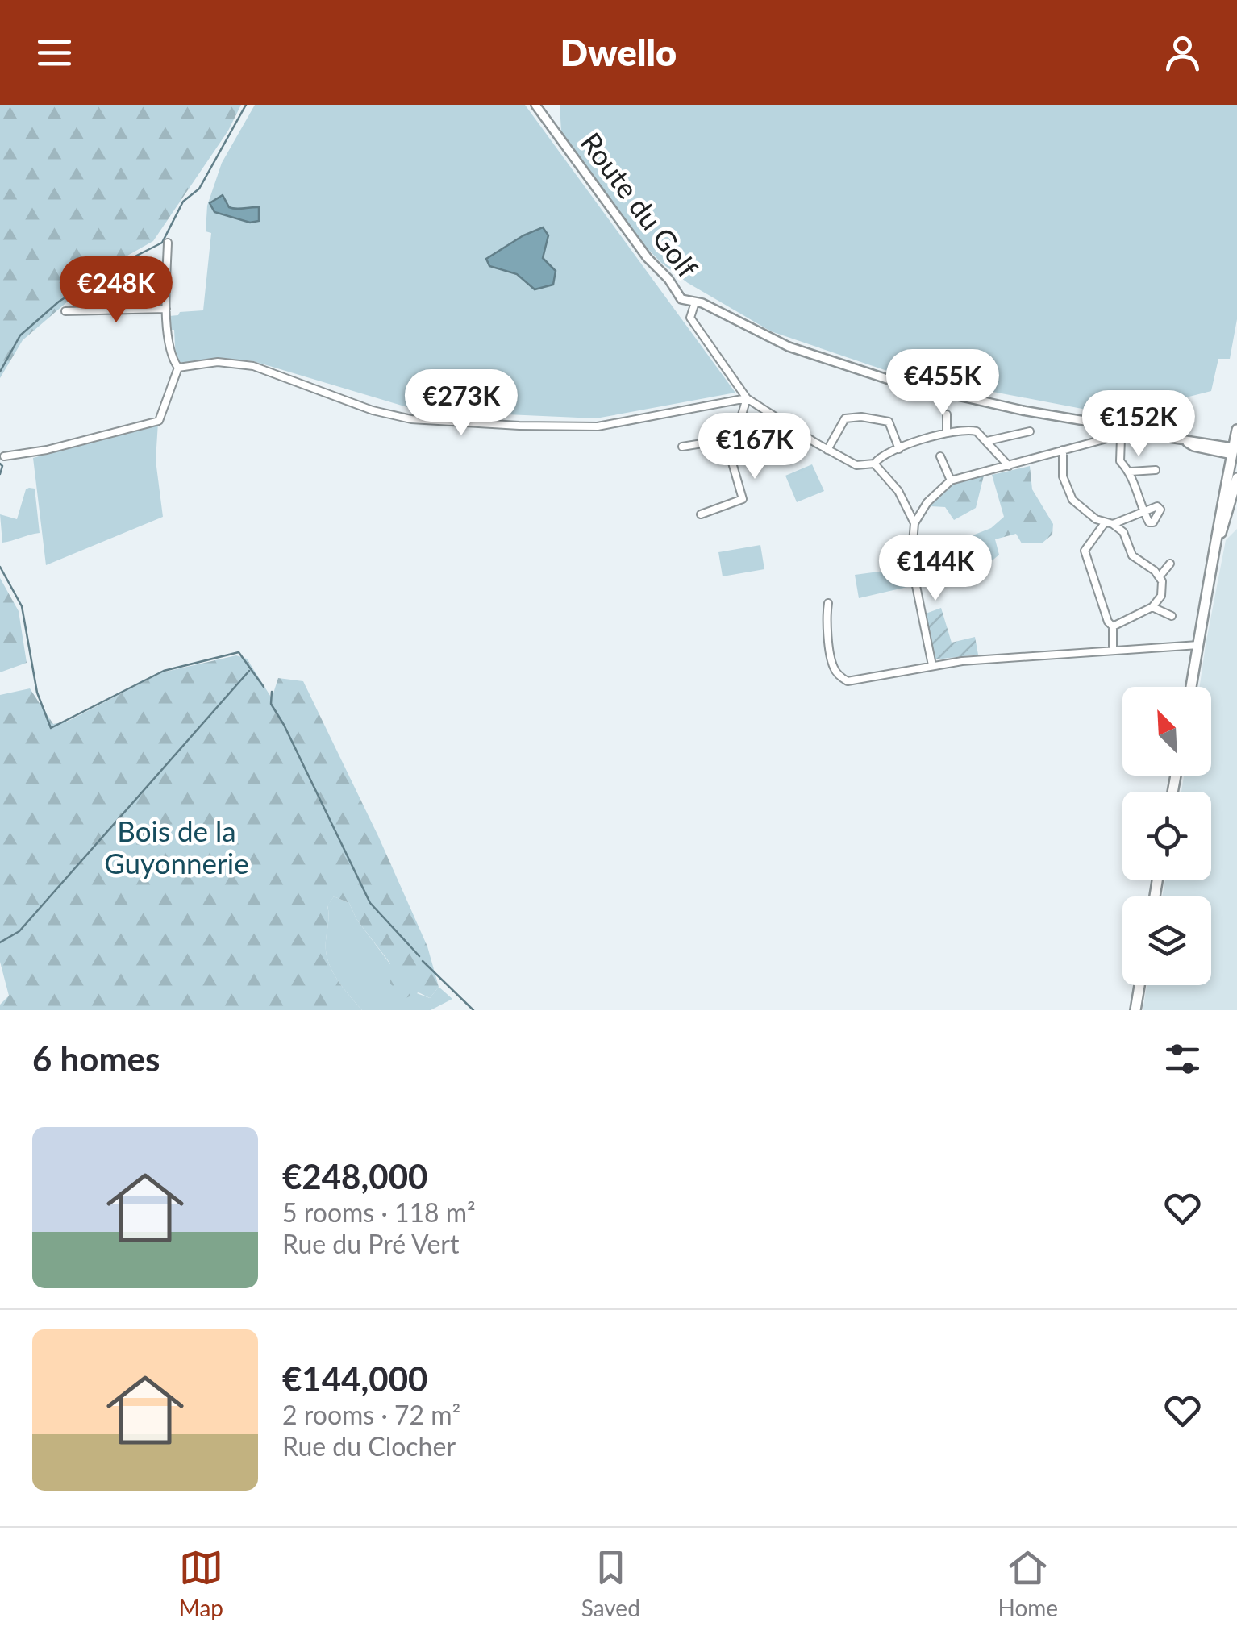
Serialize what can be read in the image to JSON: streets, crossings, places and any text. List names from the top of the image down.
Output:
{
  "streets": {
    "street": ["Route du Golf"]
  },
  "parks": ["Bois de la Guyonnerie"],
  "north": "top left",
  "page": {
    "header": "Dwello",
    "price": [
      "€248K",
      "€455K",
      "€273K",
      "€152K",
      "€167K",
      "€144K"
    ],
    "heading": "6 homes",
    "list": [
      {
        "name": "€248,000",
        "note": "5 rooms · 118 m² · Rue du Pré Vert"
      },
      {
        "name": "€144,000",
        "note": "2 rooms · 72 m² · Rue du Clocher"
      }
    ],
    "tabs": ["Map", "Saved", "Home"]
  }
}
